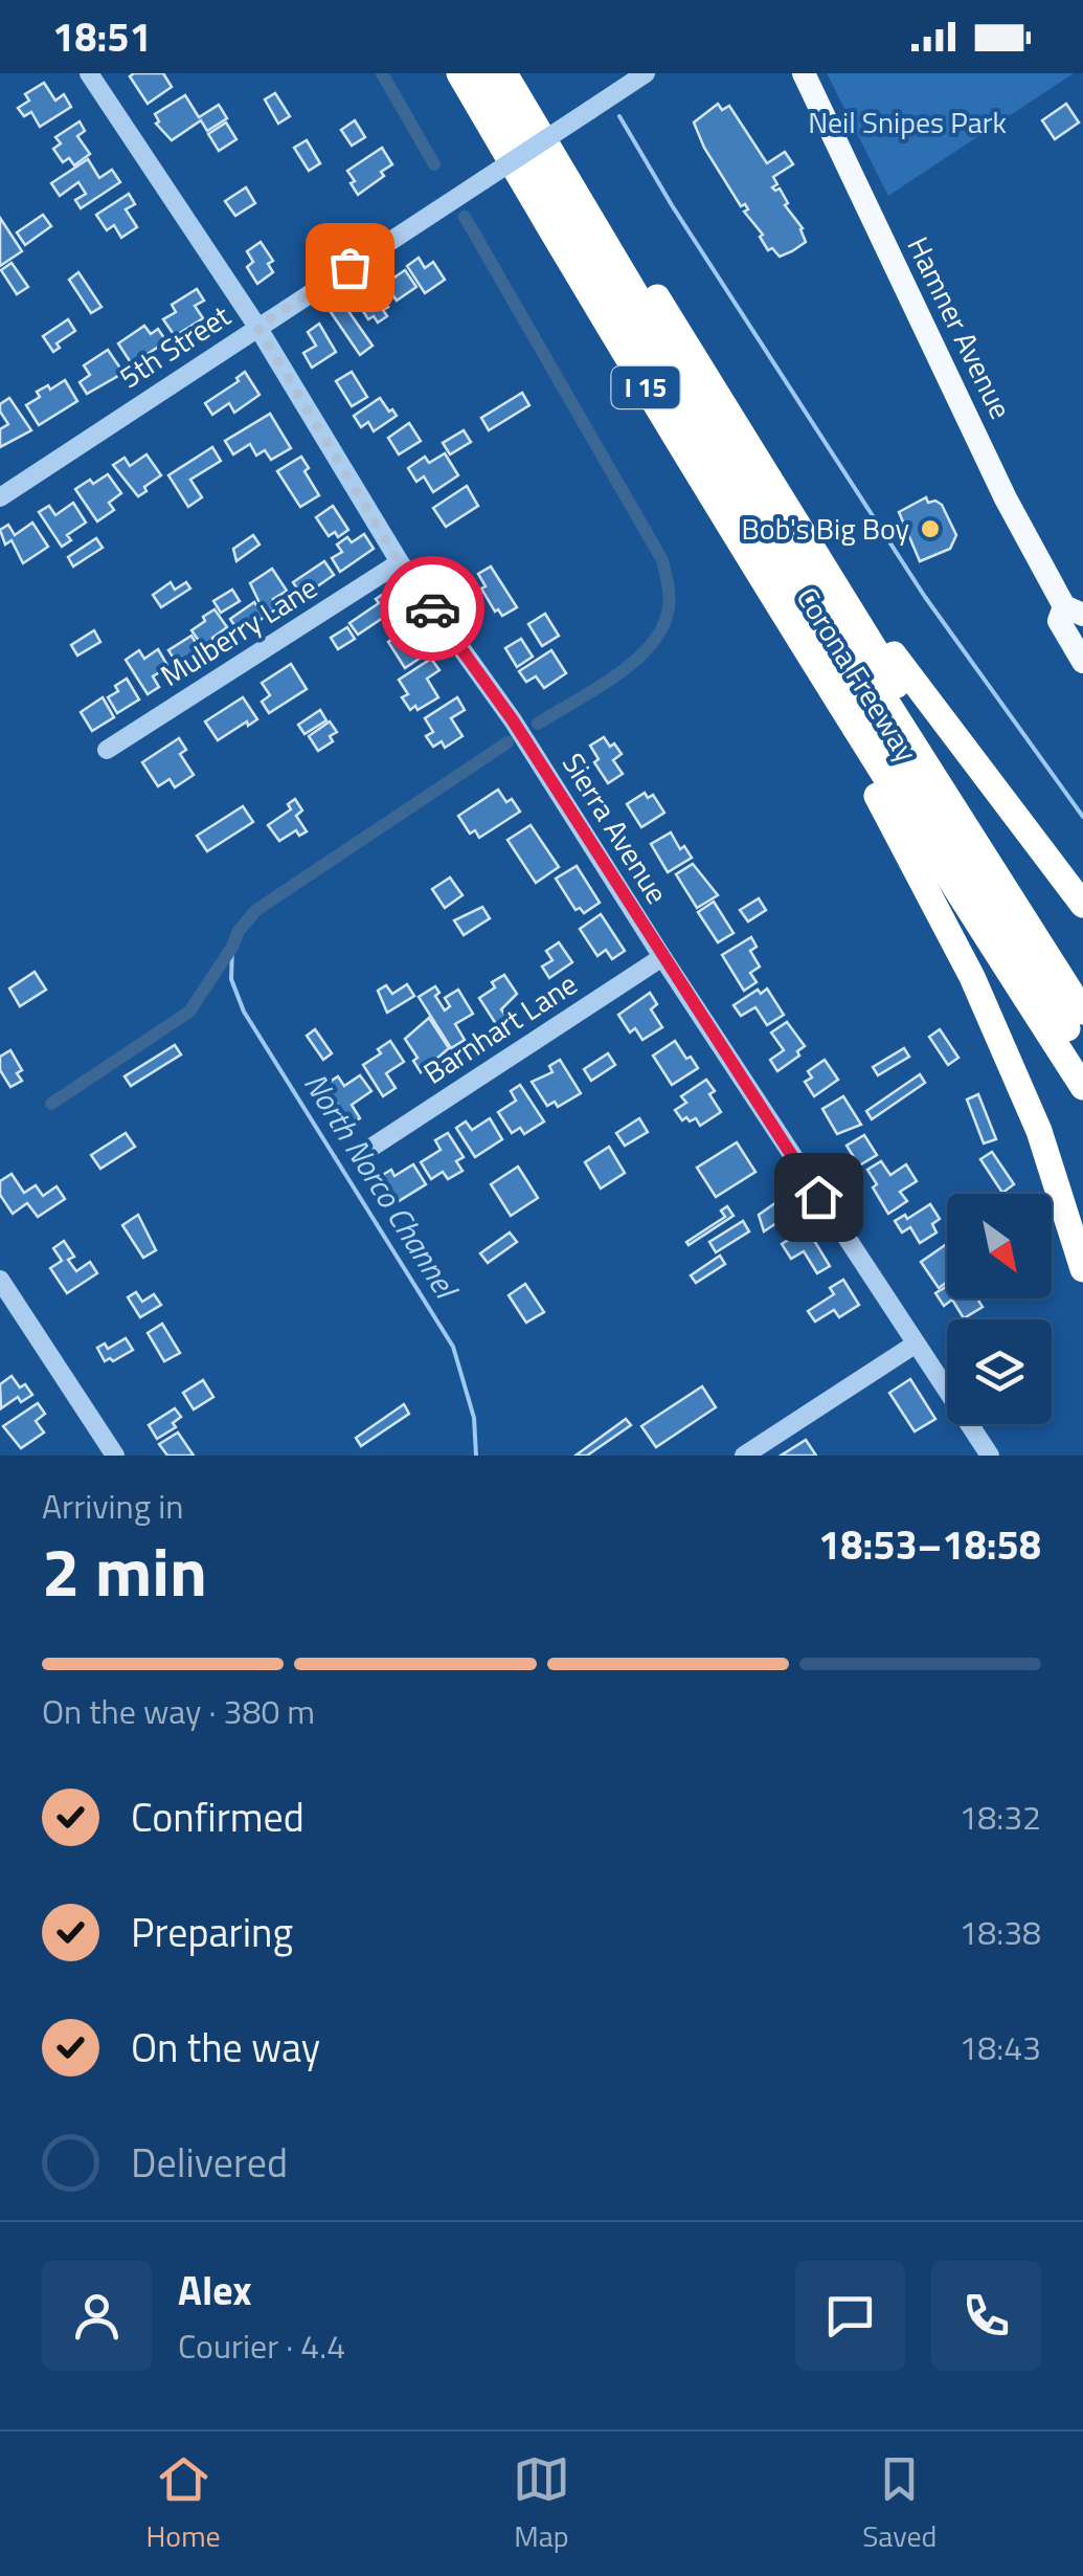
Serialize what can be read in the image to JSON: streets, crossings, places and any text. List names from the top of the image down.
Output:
{
  "streets": {
    "highway": ["I 15", "Corona Freeway"],
    "main road": ["Hamner Avenue"],
    "street": [
      "5th Street",
      "Mulberry Lane",
      "Sierra Avenue",
      "Barnhart Lane"
    ]
  },
  "crossings": [
    ["5th Street", "Sierra Avenue"],
    ["Mulberry Lane", "Sierra Avenue"],
    ["Sierra Avenue", "Barnhart Lane"]
  ],
  "water": ["North Norco Channel"],
  "parks": ["Neil Snipes Park"],
  "places": ["Bob's Big Boy"],
  "north": "bottom right",
  "page": {
    "status": "18:51",
    "heading": ["2 min", "Arriving in", "18:53–18:58"],
    "panel": ["Alex", "Courier · 4.4"],
    "bar": "On the way · 380 m",
    "list": [
      ["Confirmed", "18:32"],
      ["Preparing", "18:38"],
      ["On the way", "18:43"],
      "Delivered"
    ],
    "tabs": ["Home", "Map", "Saved"]
  }
}
